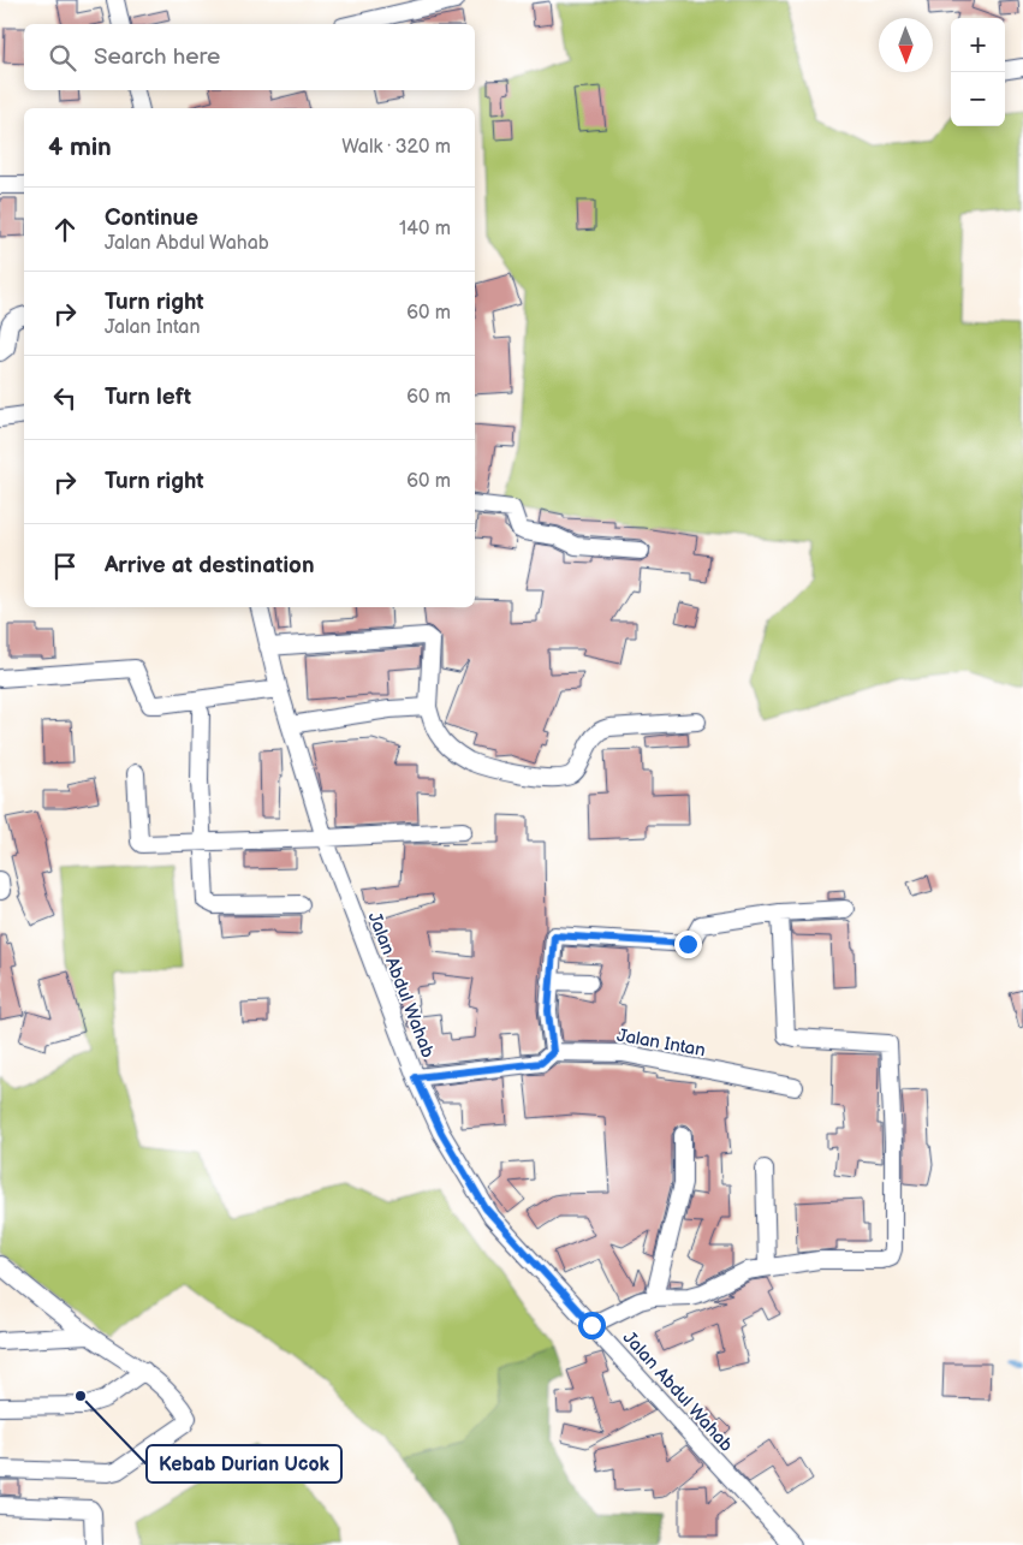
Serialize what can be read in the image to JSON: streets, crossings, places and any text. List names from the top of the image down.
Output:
{
  "streets": {
    "street": ["Jalan Abdul Wahab", "Jalan Intan"]
  },
  "crossings": [
    ["Jalan Abdul Wahab", "Jalan Intan"]
  ],
  "places": ["Kebab Durian Ucok"],
  "north": "bottom",
  "page": {
    "map_buttons": ["+", "−"],
    "search": "Search here",
    "heading": ["4 min", "Walk · 320 m"],
    "list": [
      ["Continue", "Jalan Abdul Wahab", "140 m"],
      ["Turn right", "Jalan Intan", "60 m"],
      ["Turn left", "60 m"],
      ["Turn right", "60 m"],
      "Arrive at destination"
    ]
  }
}
